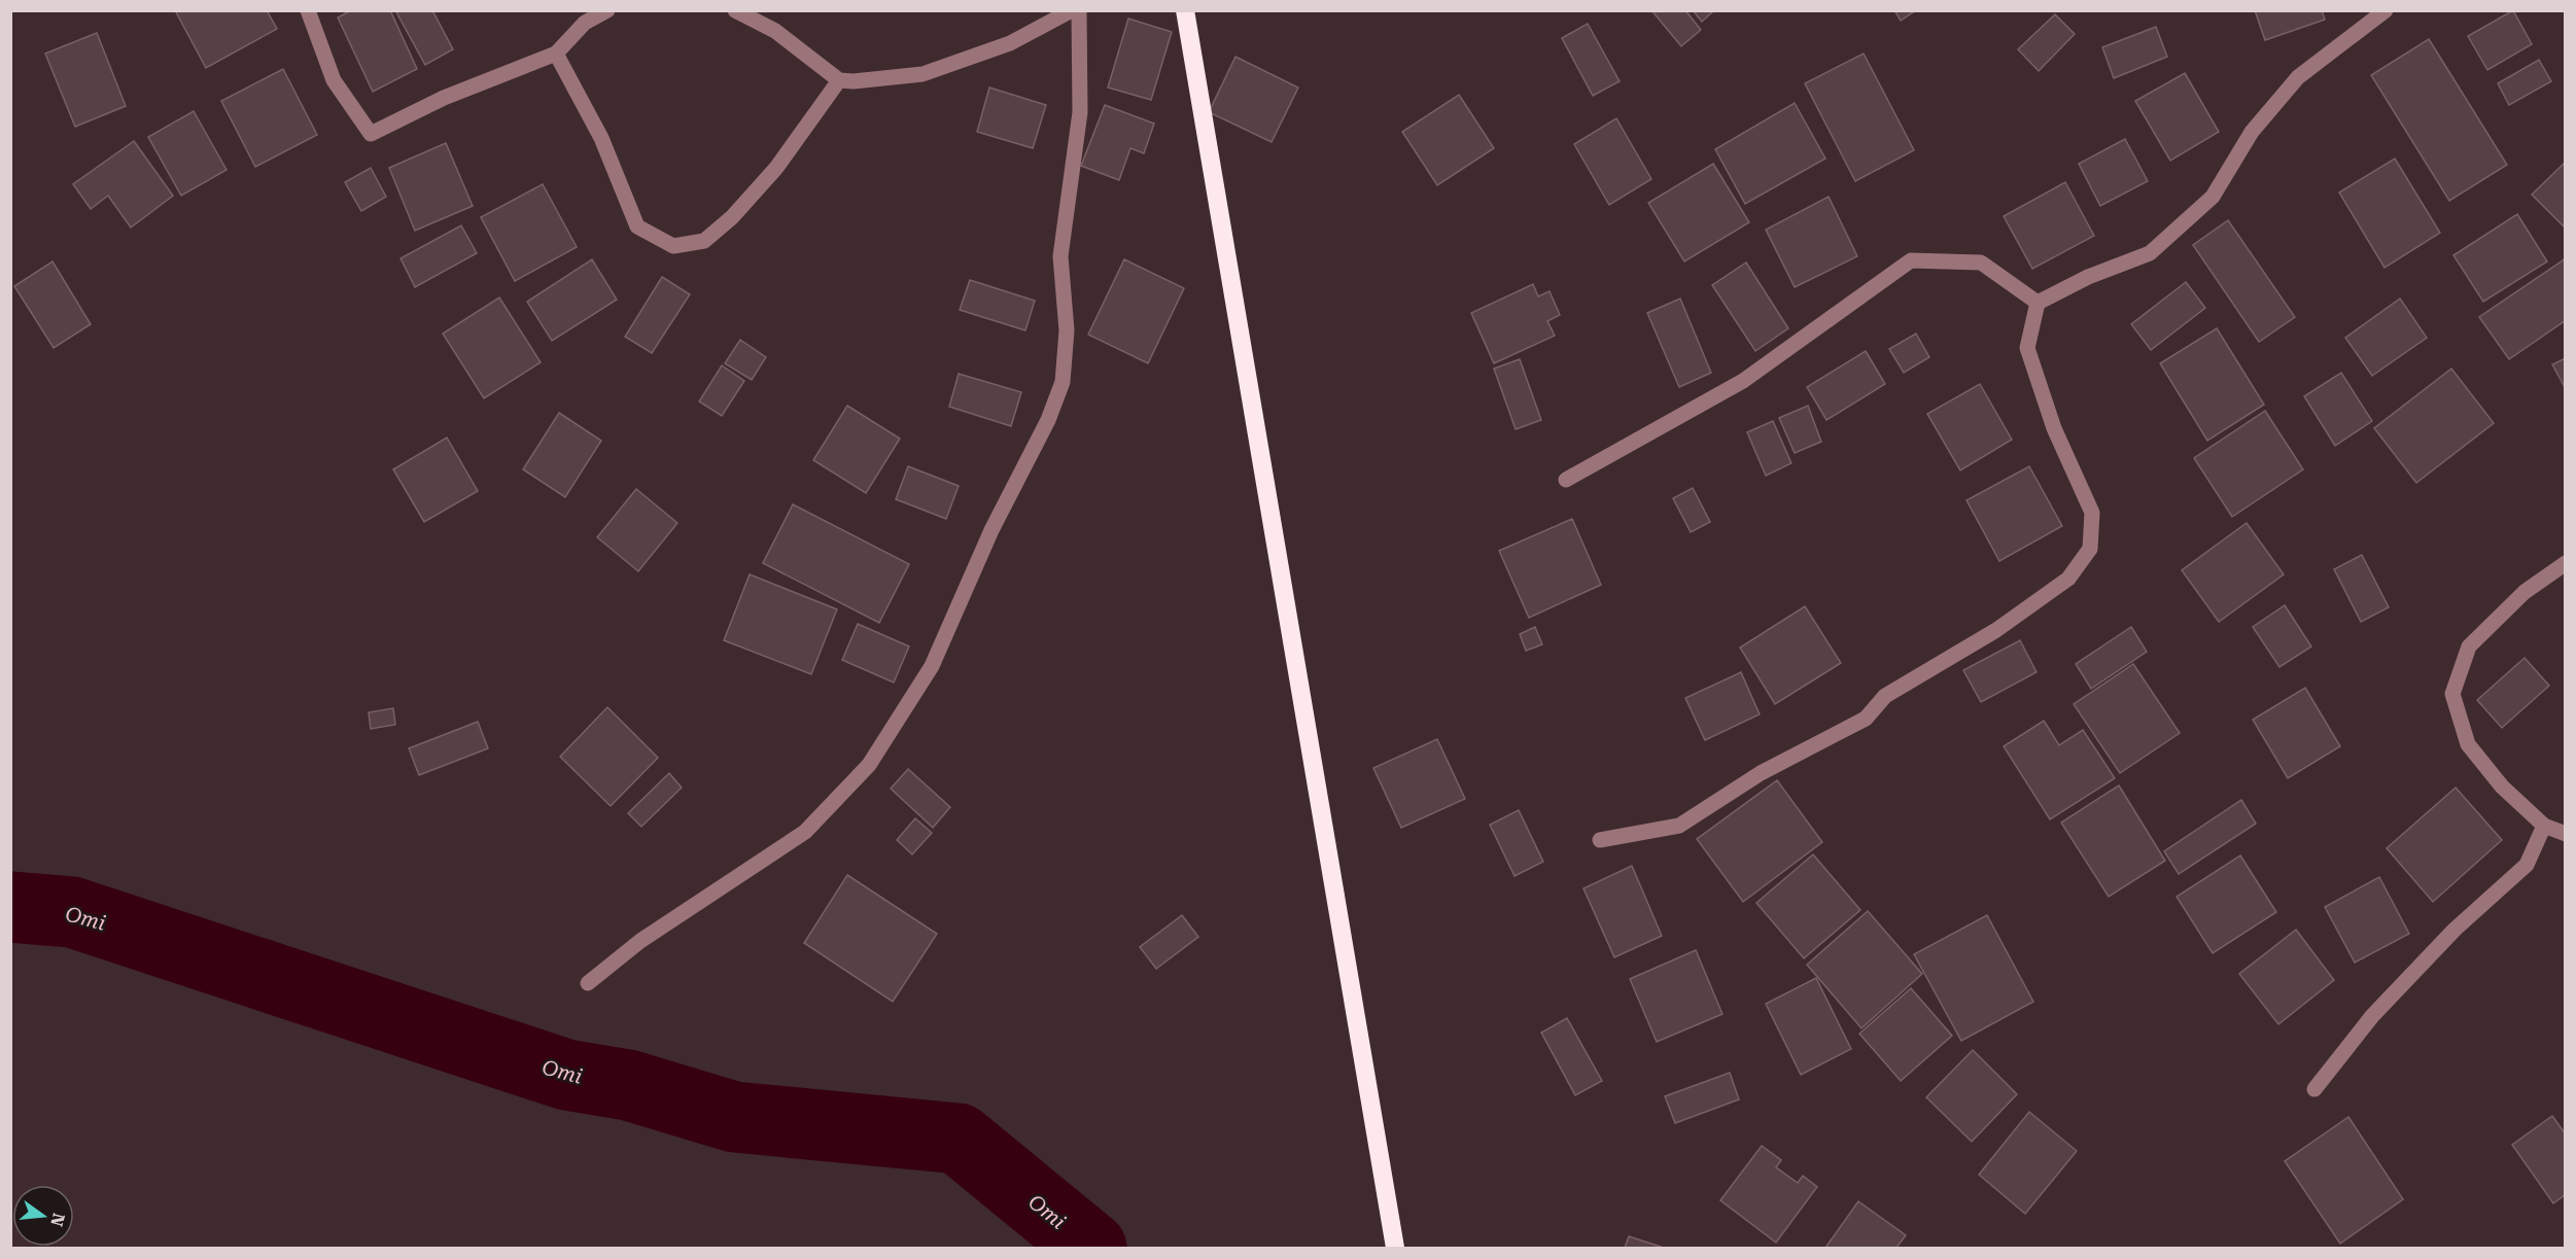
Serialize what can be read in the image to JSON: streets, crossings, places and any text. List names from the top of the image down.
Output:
{
  "water": ["Omi"],
  "north": "right"
}
